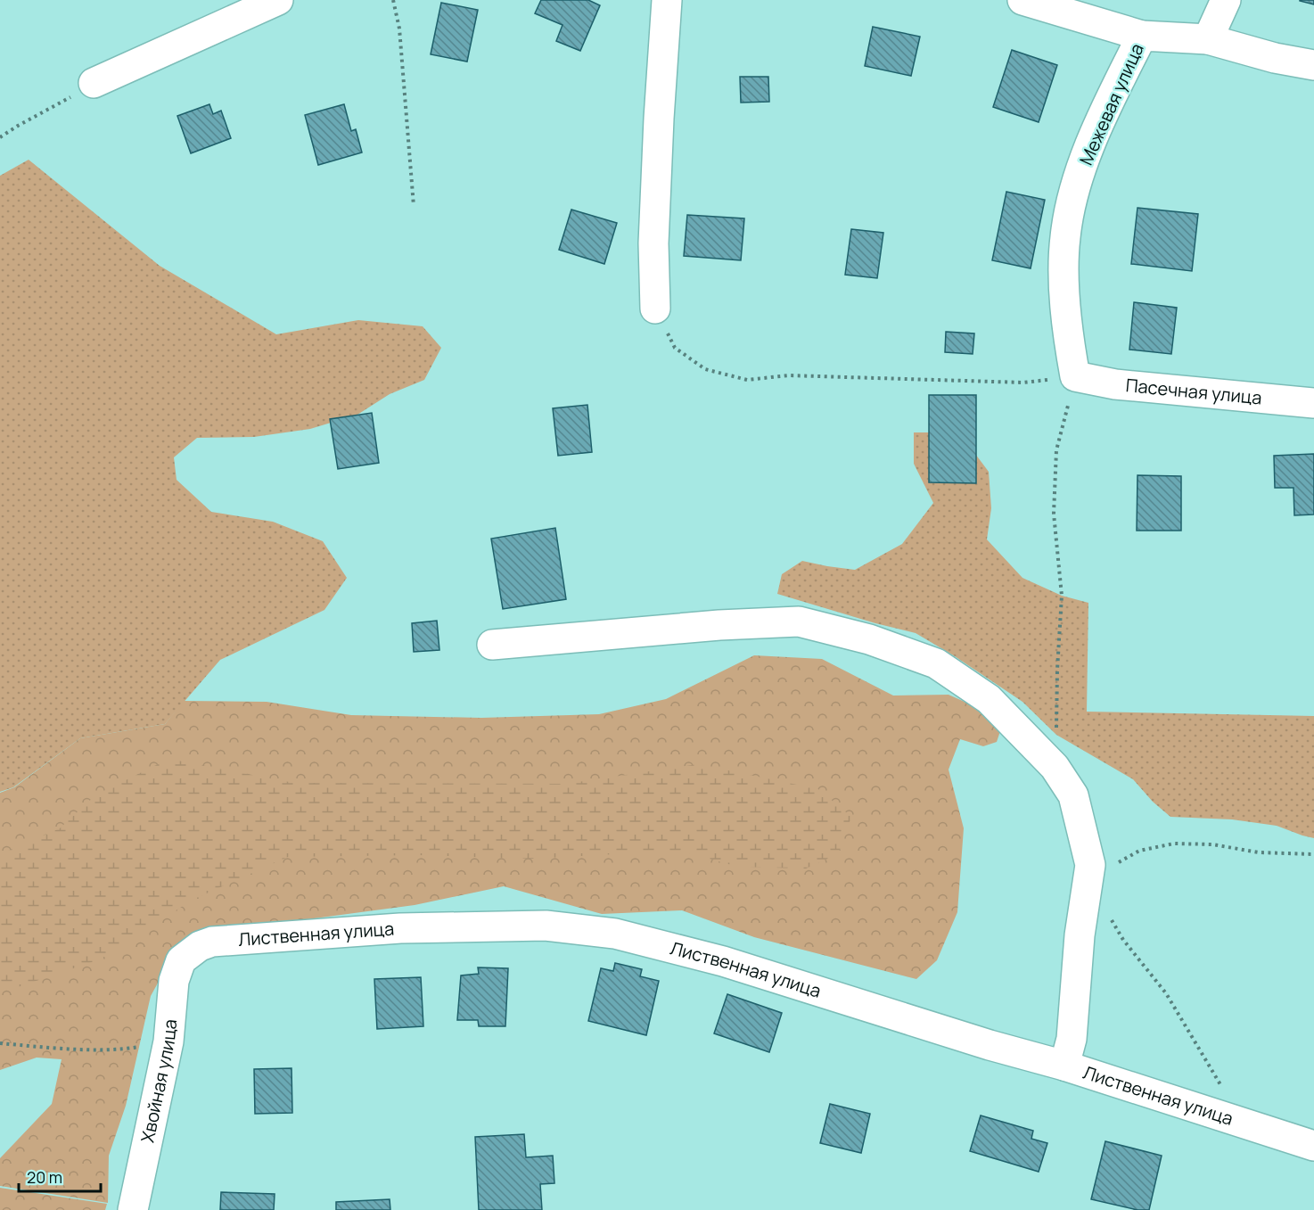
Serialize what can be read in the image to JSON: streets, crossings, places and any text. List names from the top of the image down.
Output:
{
  "streets": {
    "street": [
      "Межевая улица",
      "Пасечная улица",
      "Лиственная улица",
      "Хвойная улица"
    ]
  },
  "crossings": [
    ["Межевая улица", "Пасечная улица"],
    ["Лиственная улица", "Хвойная улица"]
  ],
  "scale_bar": "20 m"
}
